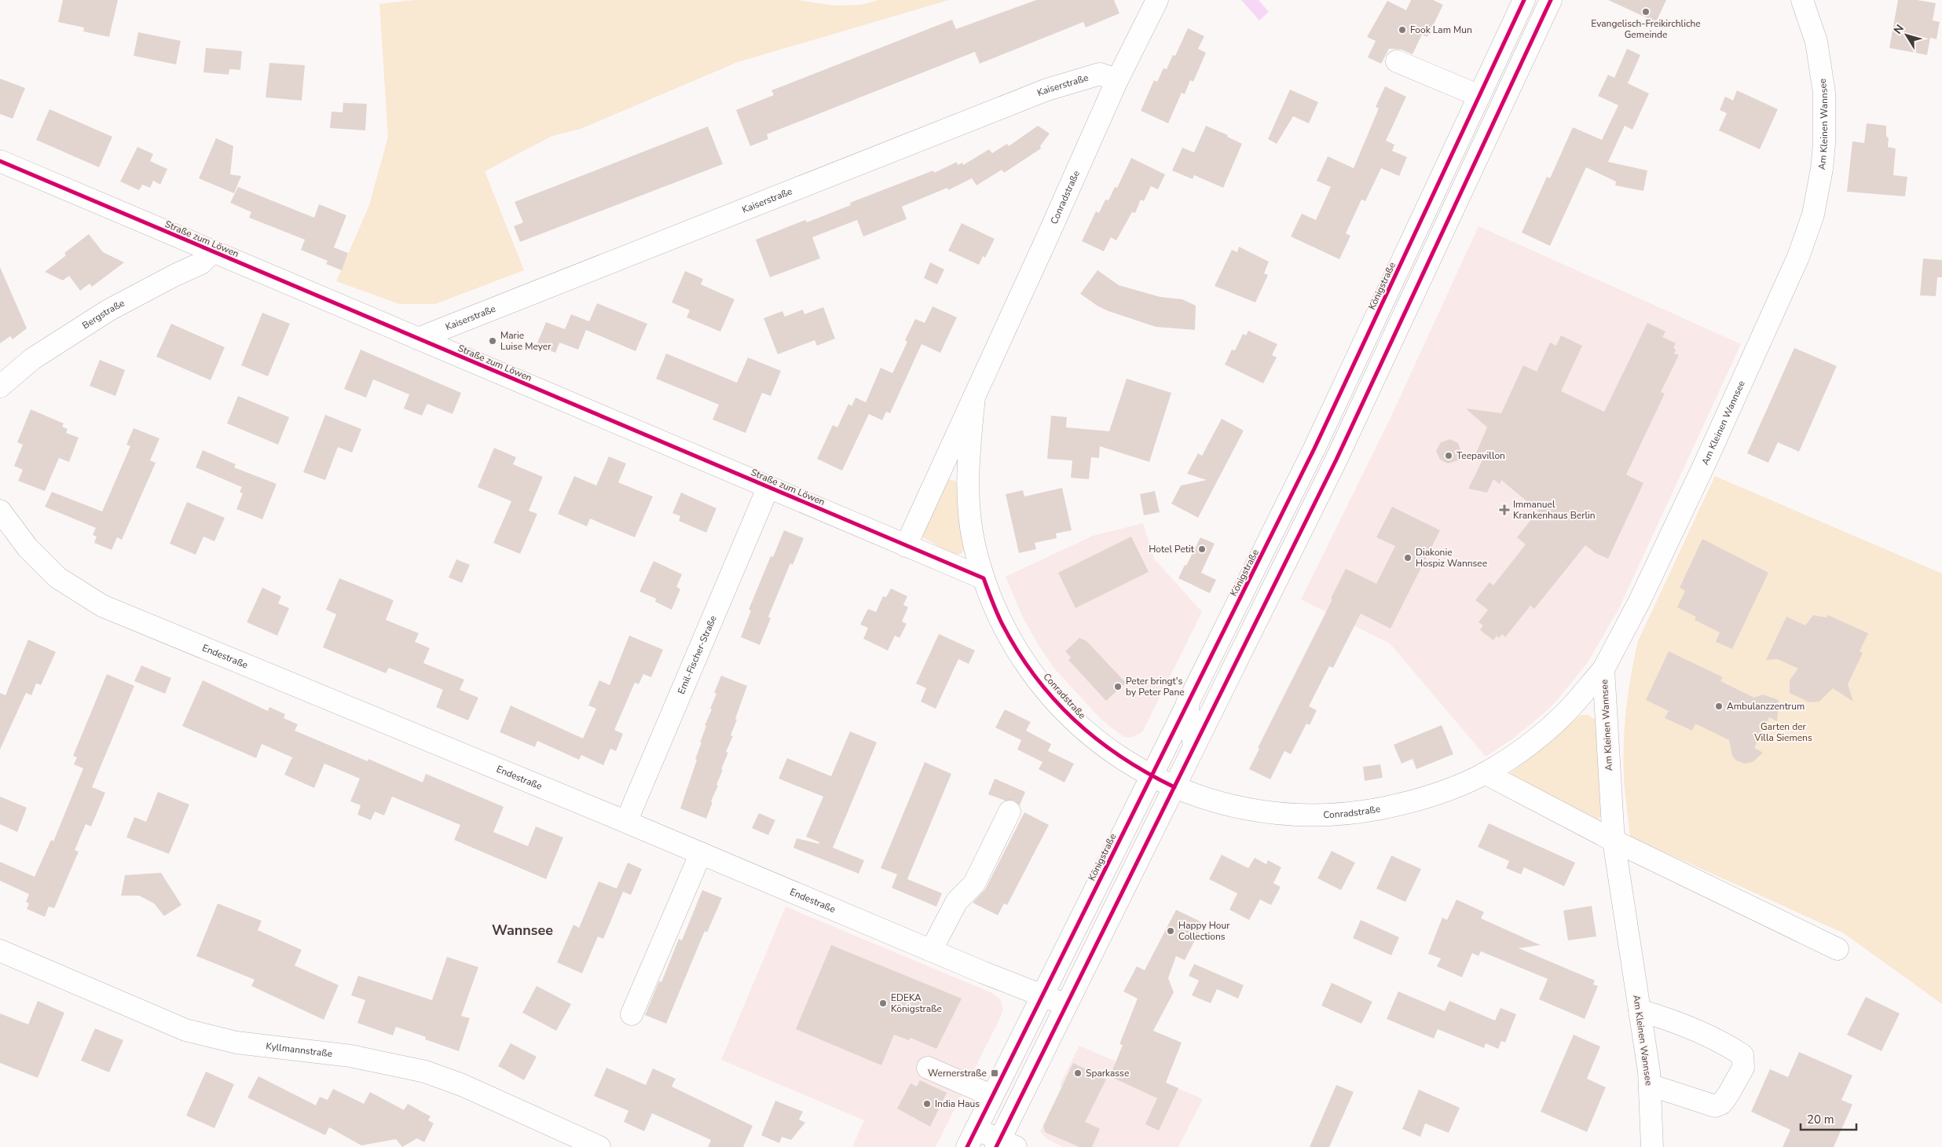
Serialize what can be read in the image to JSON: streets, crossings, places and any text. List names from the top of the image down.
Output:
{
  "streets": {
    "street": [
      "Kaiserstraße",
      "Am Kleinen Wannsee",
      "Conradstraße",
      "Straße zum Löwen",
      "Königstraße",
      "Bergstraße",
      "Emil-Fischer-Straße",
      "Endestraße",
      "Kyllmannstraße"
    ]
  },
  "crossings": [
    ["Kaiserstraße", "Conradstraße"],
    ["Kaiserstraße", "Straße zum Löwen"],
    ["Am Kleinen Wannsee", "Conradstraße"],
    ["Conradstraße", "Straße zum Löwen"],
    ["Conradstraße", "Königstraße"],
    ["Straße zum Löwen", "Bergstraße"],
    ["Straße zum Löwen", "Emil-Fischer-Straße"],
    ["Königstraße", "Endestraße"],
    ["Emil-Fischer-Straße", "Endestraße"]
  ],
  "districts": ["Wannsee"],
  "parks": ["Garten der Villa Siemens"],
  "places": {
    "other": [
      "Evangelisch-Freikirchliche Gemeinde",
      "Fook Lam Mun",
      "Marie Luise Meyer",
      "Teepavillon",
      "Hotel Petit",
      "Diakonie Hospiz Wannsee",
      "Peter bringt's by Peter Pane",
      "Ambulanzzentrum",
      "Happy Hour Collections",
      "EDEKA Königstraße",
      "Sparkasse",
      "India Haus"
    ],
    "health": ["Immanuel Krankenhaus Berlin"],
    "transit": ["Wernerstraße"]
  },
  "scale_bar": "20 m",
  "north": "top left"
}
